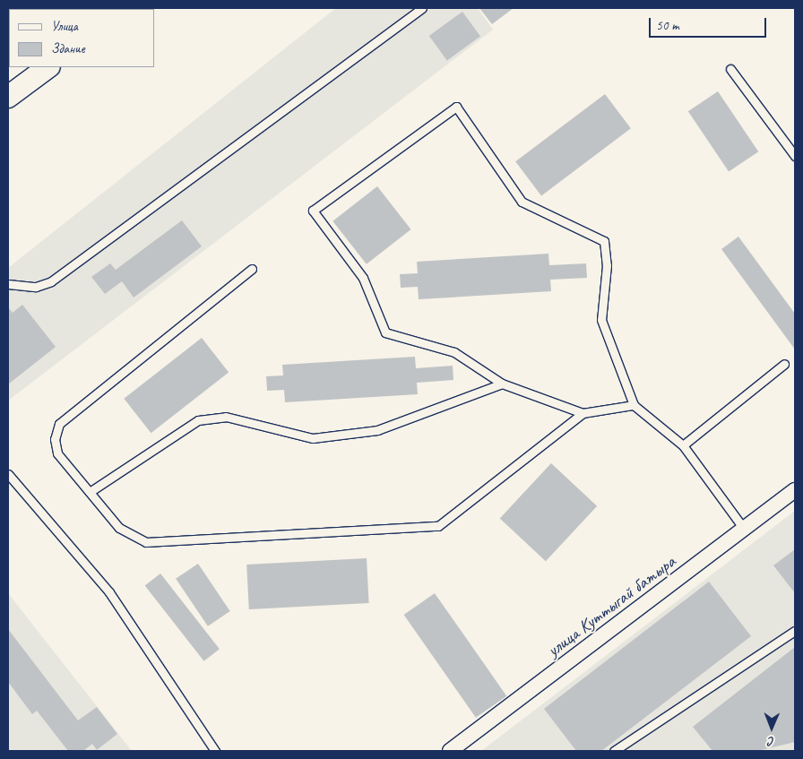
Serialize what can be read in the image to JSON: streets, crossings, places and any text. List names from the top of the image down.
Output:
{
  "streets": {
    "street": ["улица Куттыгай батыра"]
  },
  "legend": ["Улица", "Здание"],
  "scale_bar": "50 m",
  "north": "bottom"
}
